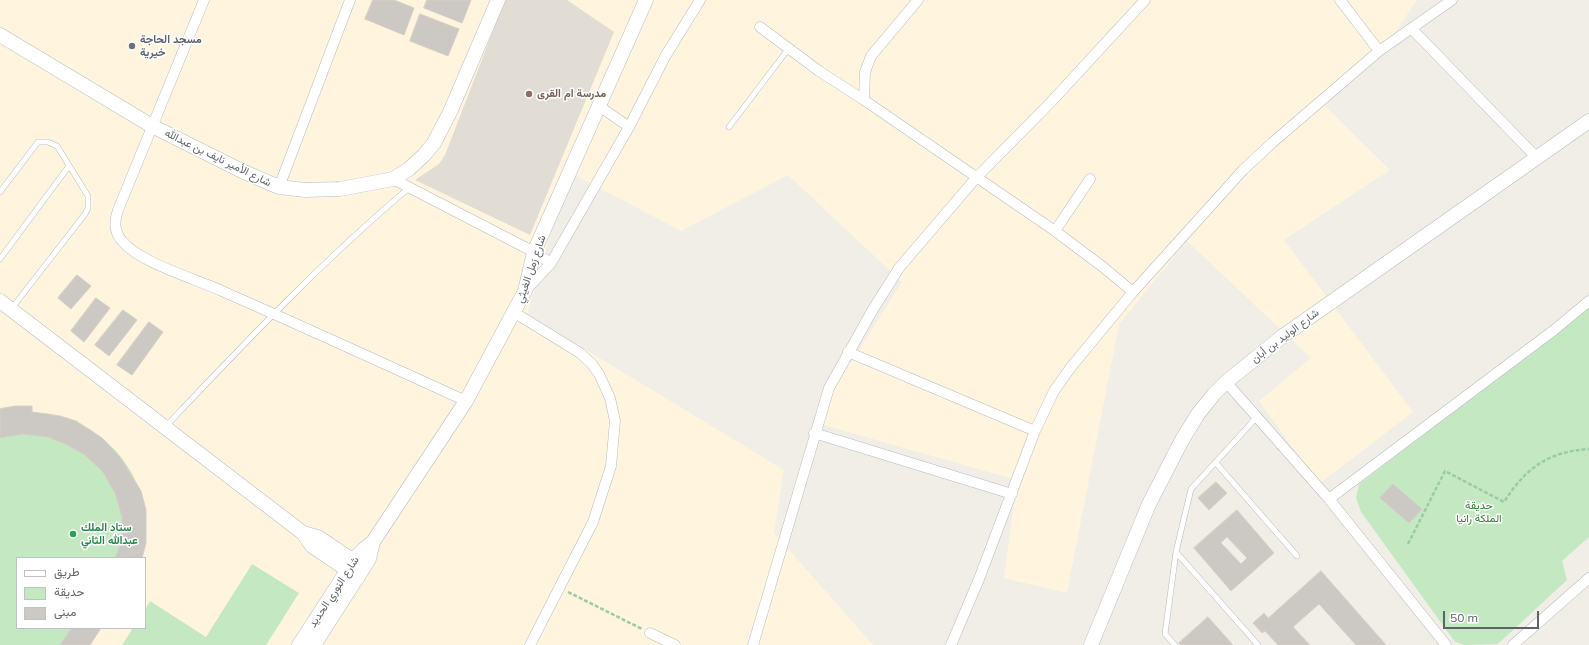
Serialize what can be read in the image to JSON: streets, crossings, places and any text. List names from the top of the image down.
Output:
{
  "streets": {
    "street": [
      "شارع الأمير نايف بن عبدالله",
      "شارع زمل الغيثي",
      "شارع الوليد بن أبان",
      "شارع النوري الحديد"
    ]
  },
  "crossings": [
    ["شارع زمل الغيثي", "شارع النوري الحديد"]
  ],
  "parks": ["حديقة الملكة رانيا"],
  "places": ["مسجد الحاجة خيرية", "مدرسة ام القرى", "ستاد الملك عبدالله الثاني"],
  "legend": ["طريق", "حديقة", "مبنى"],
  "scale_bar": "50 m"
}
